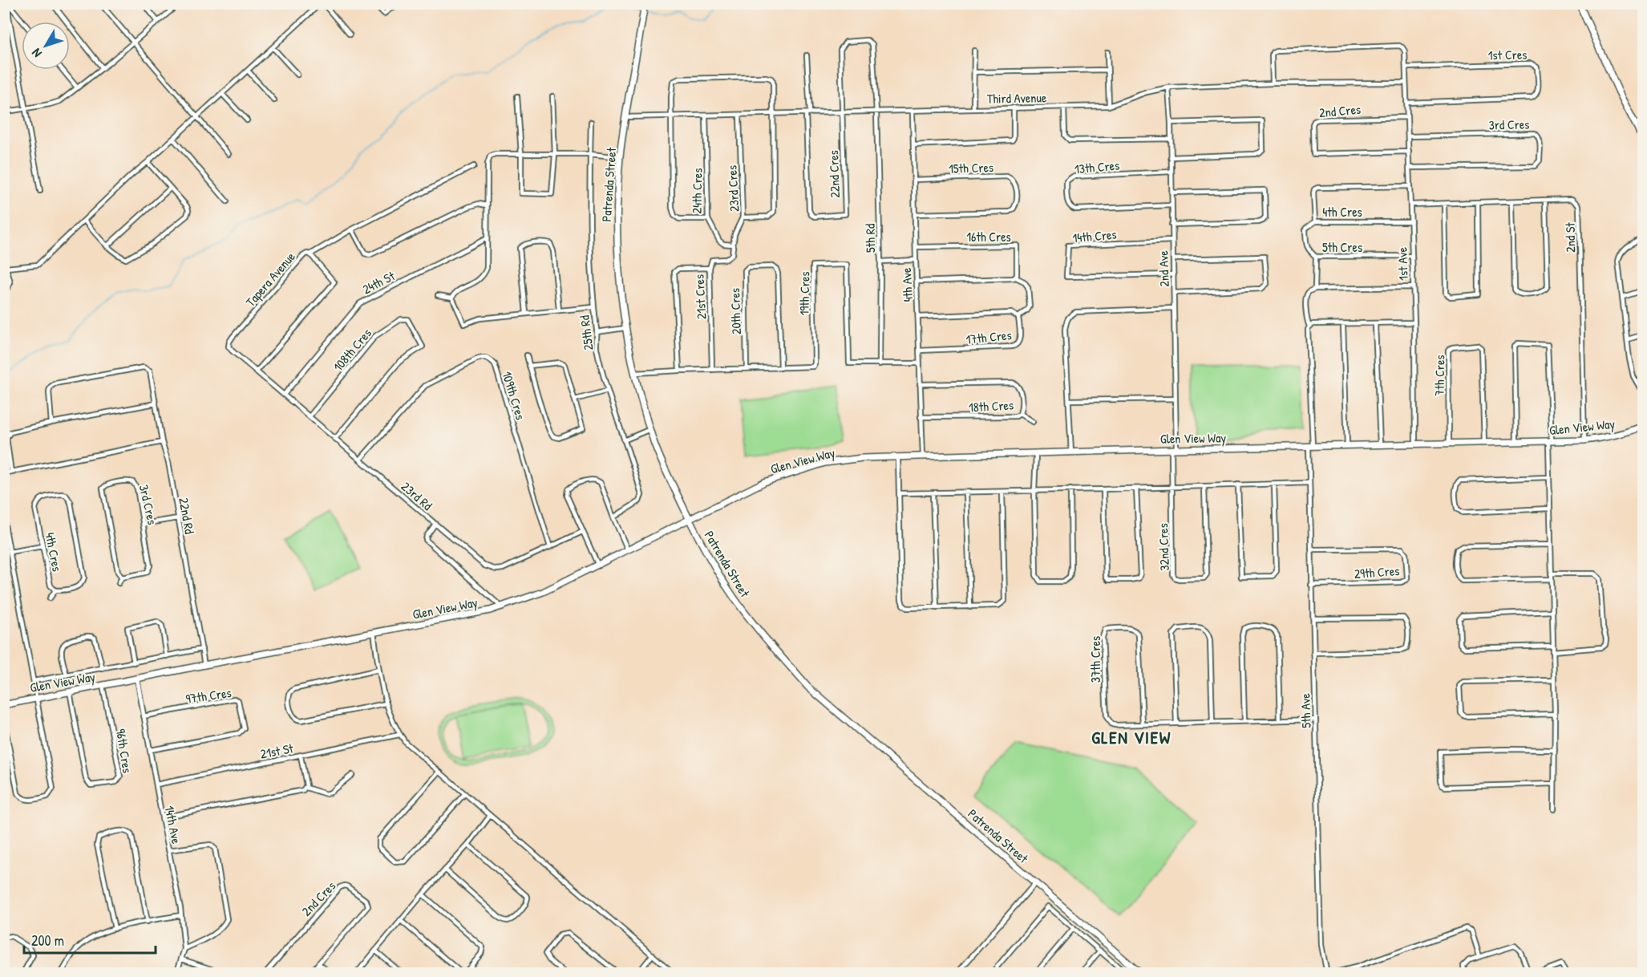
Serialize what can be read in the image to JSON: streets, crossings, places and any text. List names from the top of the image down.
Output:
{
  "streets": {
    "street": [
      "1st Cres",
      "Third Avenue",
      "2nd Cres",
      "3rd Cres",
      "13th Cres",
      "15th Cres",
      "22nd Cres",
      "Patrenda Street",
      "23rd Cres",
      "24th Cres",
      "4th Cres",
      "14th Cres",
      "16th Cres",
      "2nd St",
      "5th Rd",
      "5th Cres",
      "1st Ave",
      "2nd Ave",
      "Tapera Avenue",
      "24th St",
      "4th Ave",
      "19th Cres",
      "21st Cres",
      "20th Cres",
      "25th Rd",
      "17th Cres",
      "108th Cres",
      "7th Cres",
      "109th Cres",
      "18th Cres",
      "Glen View Way",
      "23rd Rd",
      "22nd Rd",
      "32nd Cres",
      "29th Cres",
      "37th Cres",
      "97th Cres",
      "5th Ave",
      "96th Cres",
      "21st St",
      "14th Ave"
    ]
  },
  "crossings": [
    ["1st Cres", "1st Ave"],
    ["Third Avenue", "22nd Cres"],
    ["Third Avenue", "Patrenda Street"],
    ["Third Avenue", "23rd Cres"],
    ["Third Avenue", "24th Cres"],
    ["Third Avenue", "5th Rd"],
    ["Third Avenue", "1st Ave"],
    ["Third Avenue", "2nd Ave"],
    ["Third Avenue", "4th Ave"],
    ["2nd Cres", "1st Ave"],
    ["3rd Cres", "1st Ave"],
    ["13th Cres", "2nd Ave"],
    ["15th Cres", "4th Ave"],
    ["22nd Cres", "5th Rd"],
    ["Patrenda Street", "Glen View Way"],
    ["23rd Cres", "24th Cres"],
    ["4th Cres", "1st Ave"],
    ["14th Cres", "2nd Ave"],
    ["16th Cres", "4th Ave"],
    ["2nd St", "1st Ave"],
    ["2nd St", "Glen View Way"],
    ["5th Rd", "19th Cres"],
    ["5th Cres", "1st Ave"],
    ["5th Cres", "5th Ave"],
    ["1st Ave", "Glen View Way"],
    ["2nd Ave", "Glen View Way"],
    ["2nd Ave", "32nd Cres"],
    ["Tapera Avenue", "23rd Rd"],
    ["24th St", "23rd Rd"],
    ["4th Ave", "17th Cres"],
    ["4th Ave", "18th Cres"],
    ["4th Ave", "Glen View Way"],
    ["19th Cres", "20th Cres"],
    ["108th Cres", "23rd Rd"],
    ["7th Cres", "Glen View Way"],
    ["109th Cres", "23rd Rd"],
    ["Glen View Way", "22nd Rd"],
    ["Glen View Way", "32nd Cres"],
    ["Glen View Way", "5th Ave"],
    ["Glen View Way", "96th Cres"],
    ["Glen View Way", "14th Ave"],
    ["29th Cres", "5th Ave"],
    ["97th Cres", "14th Ave"],
    ["21st St", "14th Ave"]
  ],
  "districts": ["GLEN VIEW"],
  "scale_bar": "200 m",
  "north": "bottom left"
}
